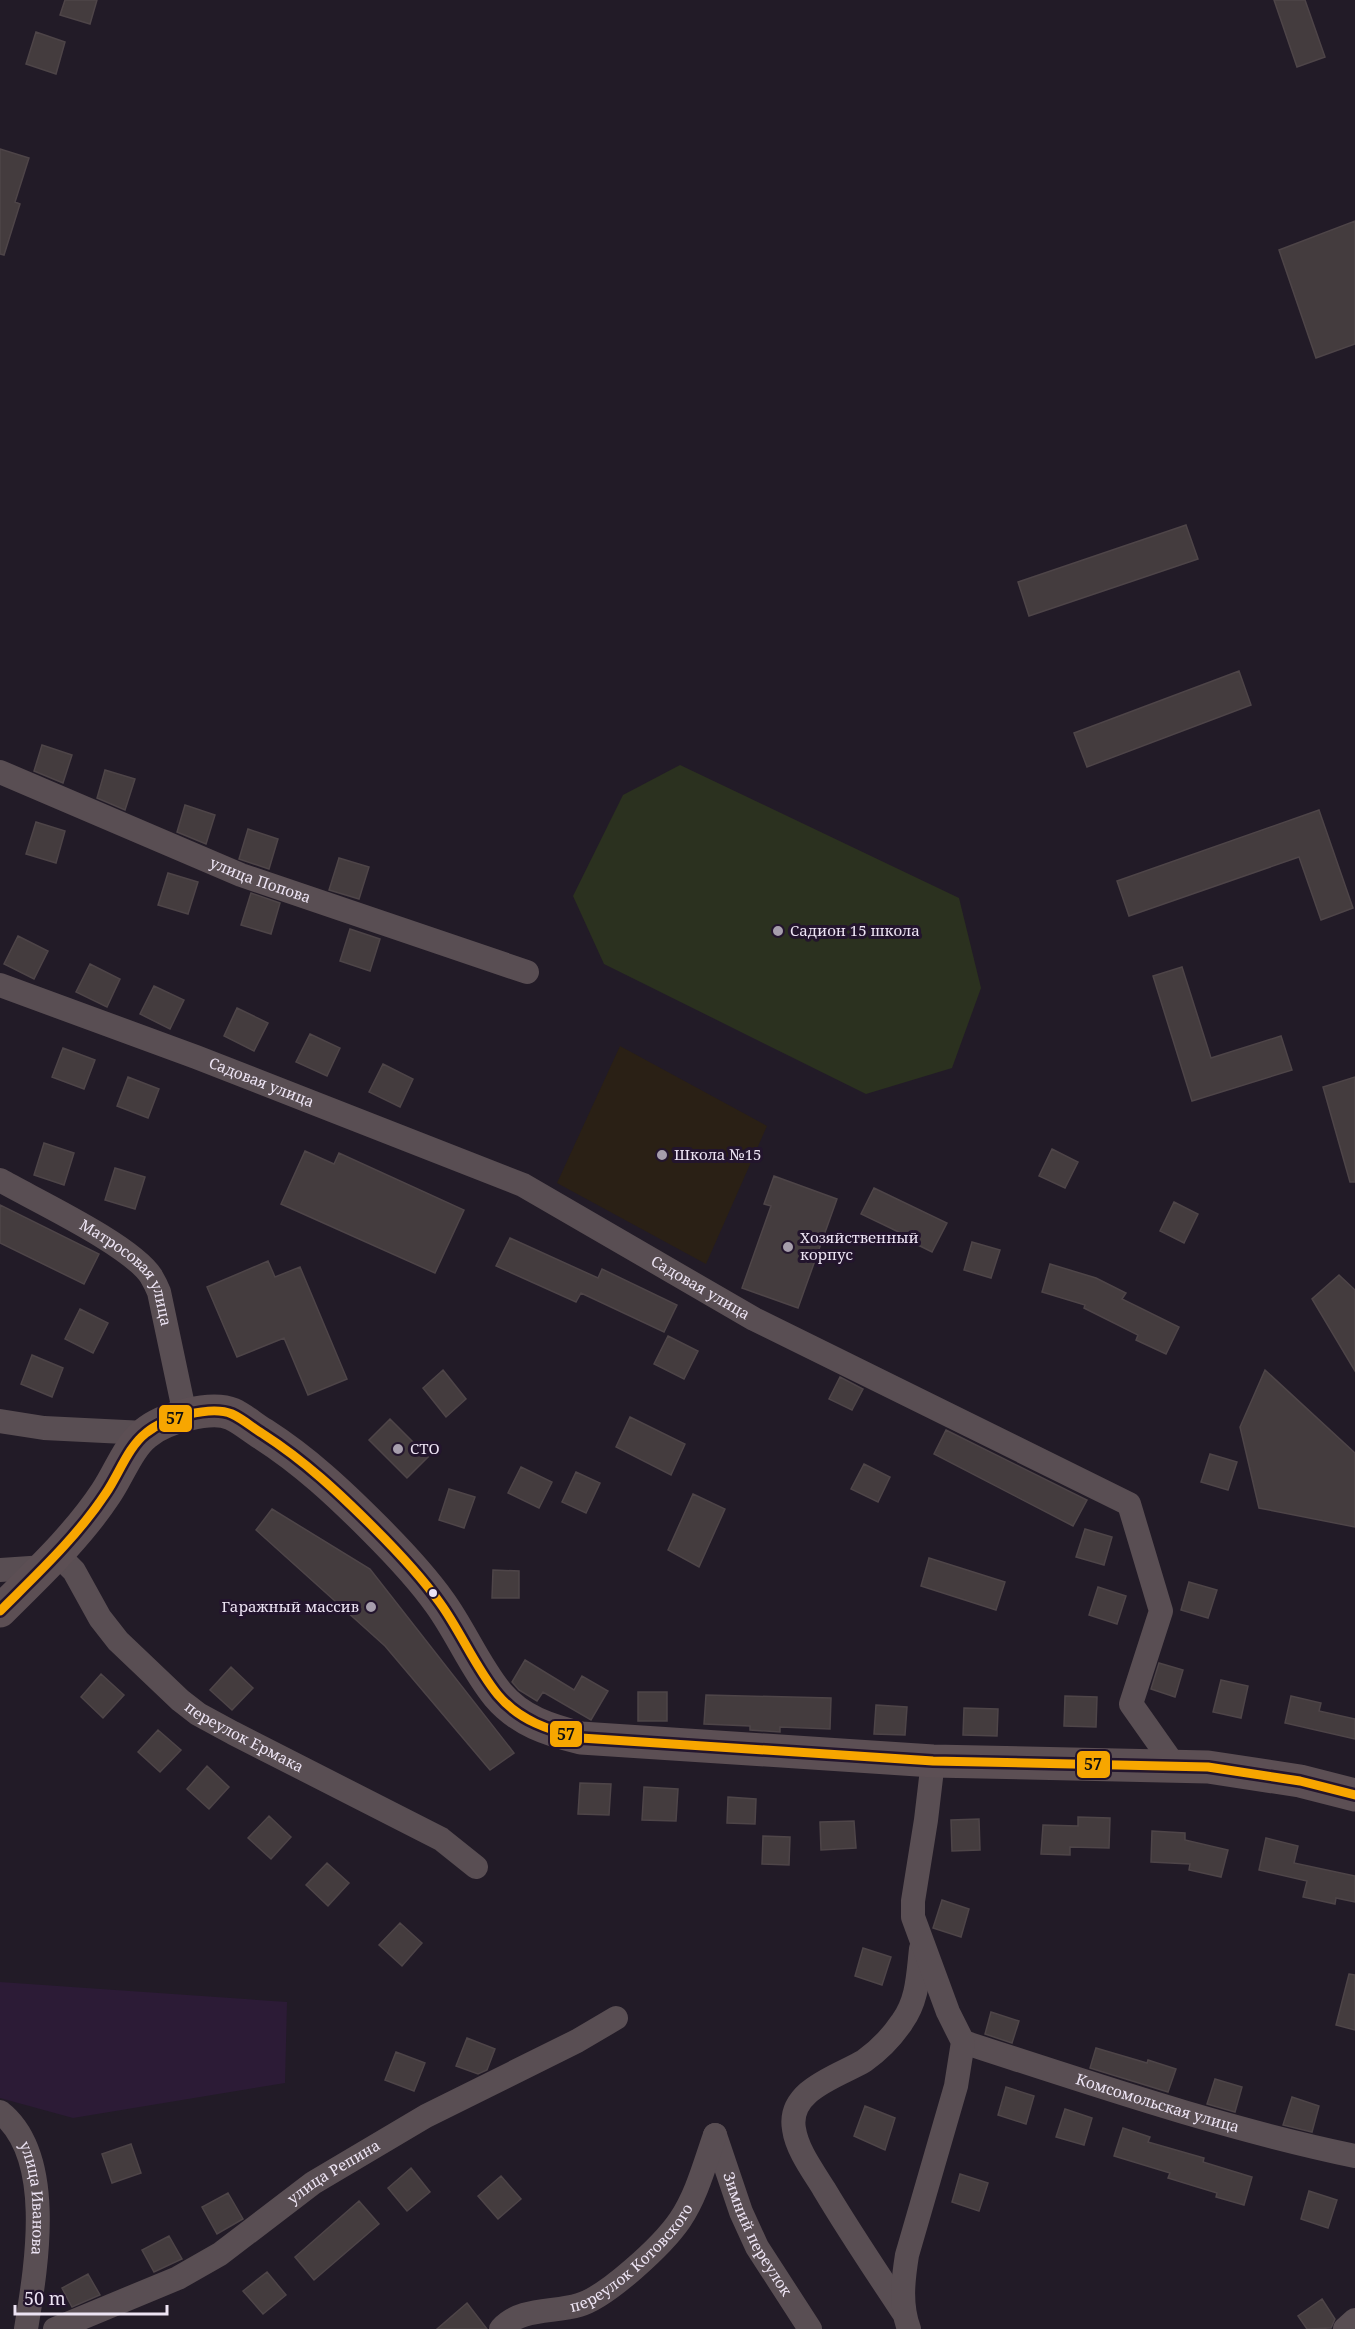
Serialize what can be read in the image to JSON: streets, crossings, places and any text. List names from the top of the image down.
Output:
{
  "streets": {
    "street": [
      "улица Попова",
      "Садовая улица",
      "Матросовая улица",
      "переулок Ермака",
      "Комсомольская улица",
      "улица Репина",
      "улица Иванова",
      "Зимний переулок",
      "переулок Котовского"
    ]
  },
  "crossings": [
    ["Зимний переулок", "переулок Котовского"]
  ],
  "places": [
    "Садион 15 школа",
    "Школа №15",
    "Хозяйственный корпус",
    "СТО",
    "Гаражный массив"
  ],
  "lines": ["transit line 57"],
  "scale_bar": "50 m"
}
